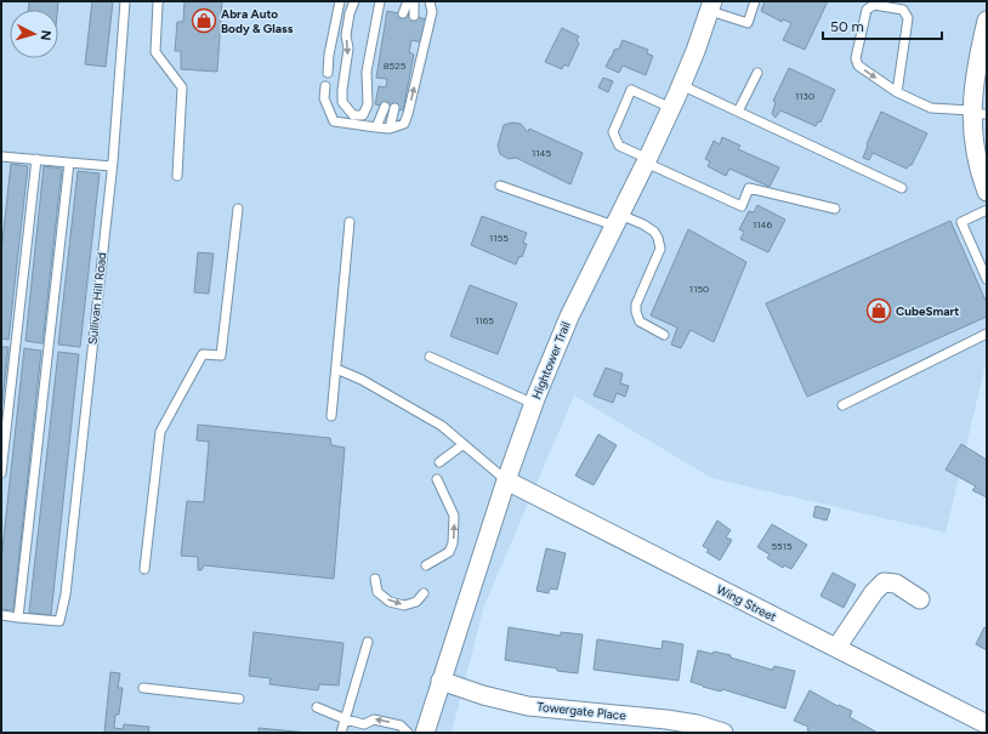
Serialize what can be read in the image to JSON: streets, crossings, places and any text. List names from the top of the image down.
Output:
{
  "streets": {
    "street": ["Hightower Trail", "Wing Street", "Towergate Place"],
    "lane": ["Sullivan Hill Road"]
  },
  "crossings": [
    ["Hightower Trail", "Wing Street"],
    ["Hightower Trail", "Towergate Place"]
  ],
  "places": {
    "shop": ["Abra Auto Body & Glass", "CubeSmart"]
  },
  "house_numbers": [
    "8525",
    "1130",
    "1145",
    "1146",
    "1155",
    "1150",
    "1165",
    "5515"
  ],
  "scale_bar": "50 m",
  "north": "right"
}
